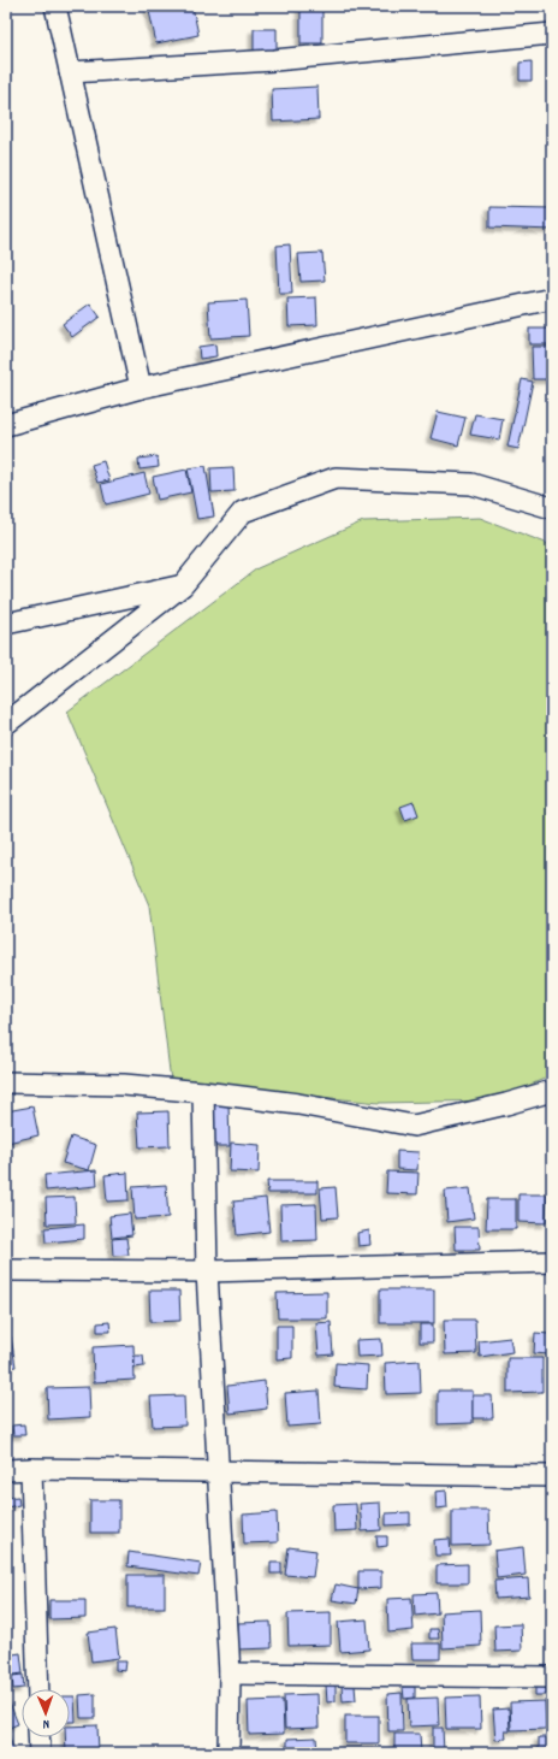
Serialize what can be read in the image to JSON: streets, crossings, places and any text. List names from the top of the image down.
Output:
{
  "north": "bottom"
}
